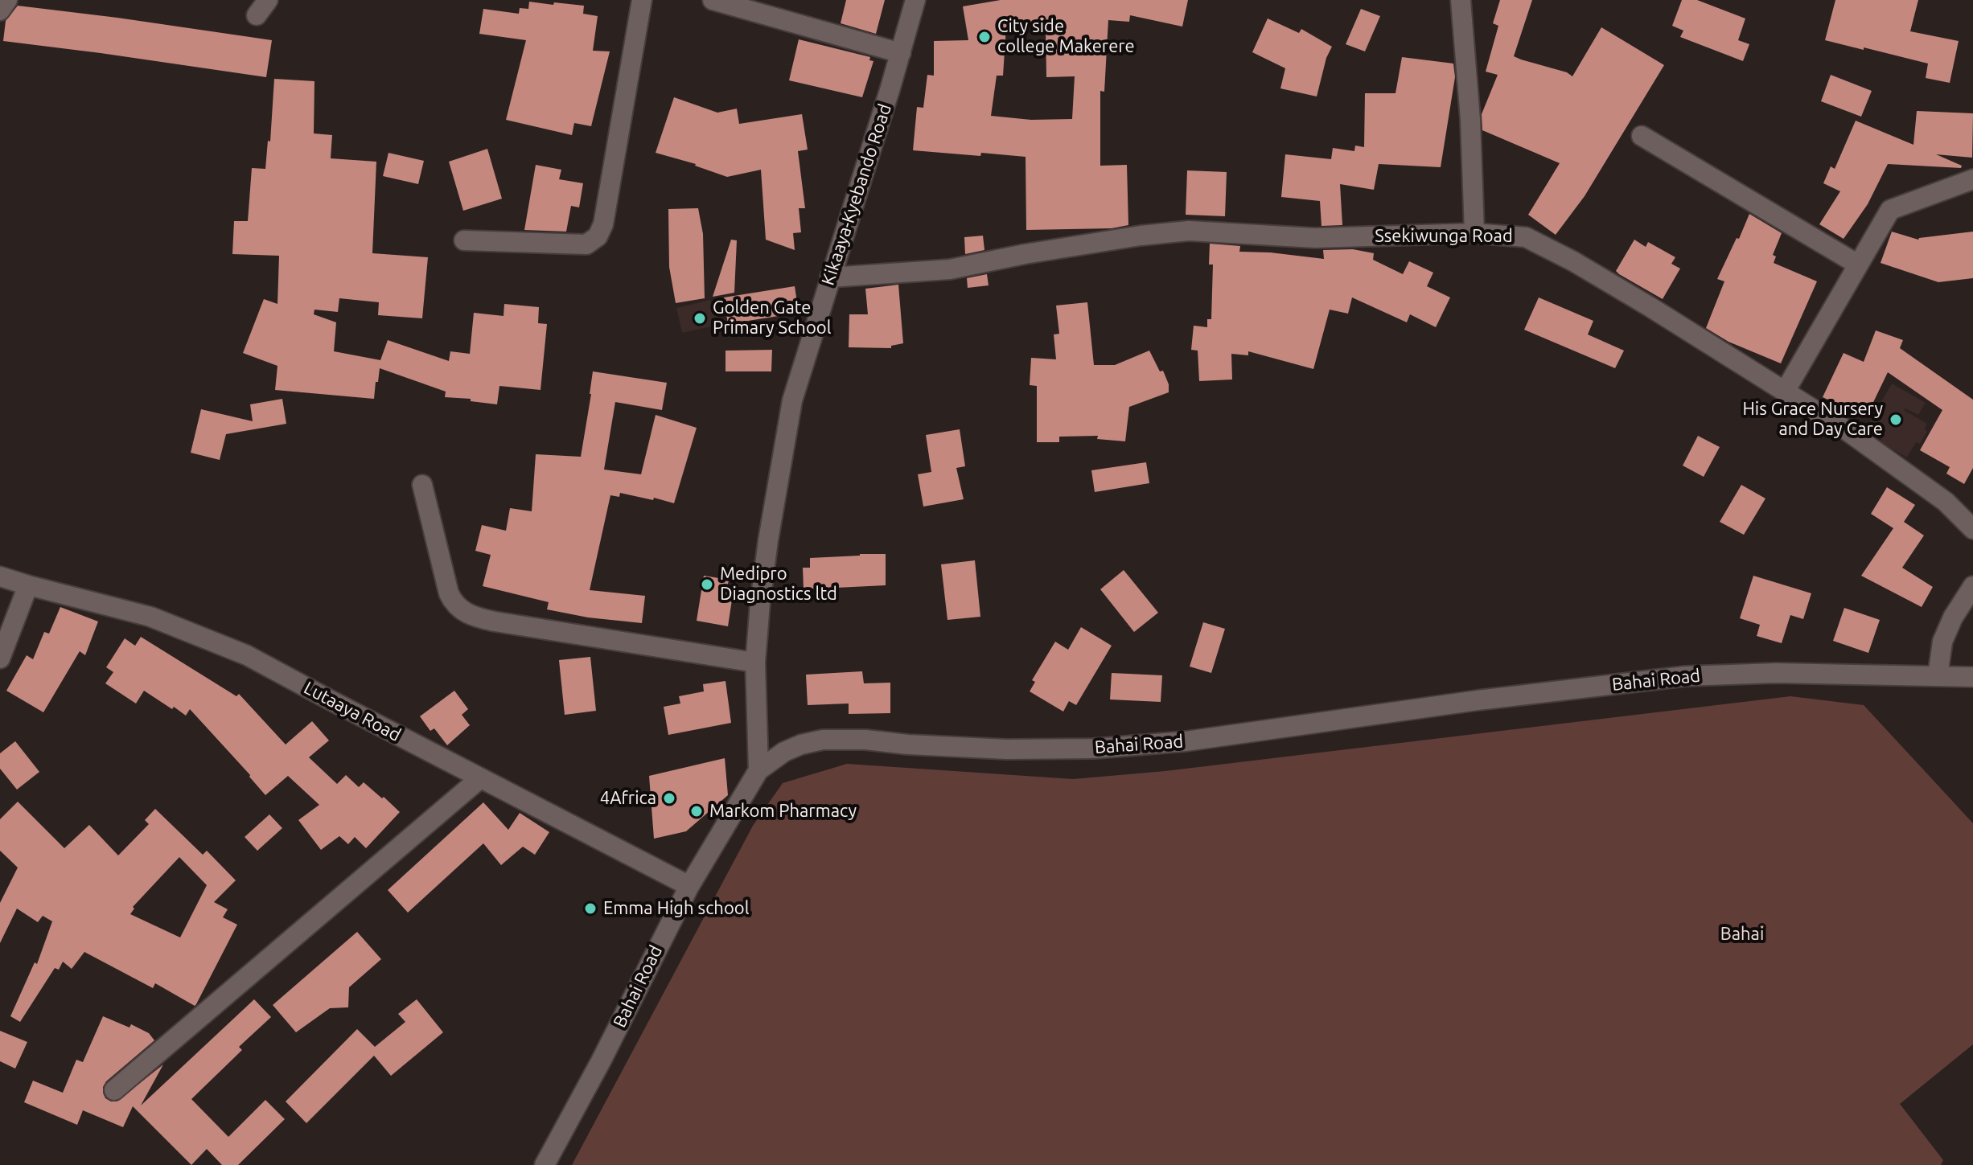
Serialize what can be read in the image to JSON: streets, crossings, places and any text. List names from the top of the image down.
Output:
{
  "streets": {
    "street": [
      "Kikaaya-Kyebando Road",
      "Ssekiwunga Road",
      "Bahai Road",
      "Lutaaya Road"
    ]
  },
  "crossings": [
    ["Kikaaya-Kyebando Road", "Ssekiwunga Road"],
    ["Kikaaya-Kyebando Road", "Bahai Road"],
    ["Bahai Road", "Lutaaya Road"]
  ],
  "parks": ["Bahai"],
  "places": [
    "City side college Makerere",
    "Golden Gate Primary School",
    "His Grace Nursery and Day Care",
    "Medipro Diagnostics ltd",
    "4Africa",
    "Markom Pharmacy",
    "Emma High school"
  ]
}
